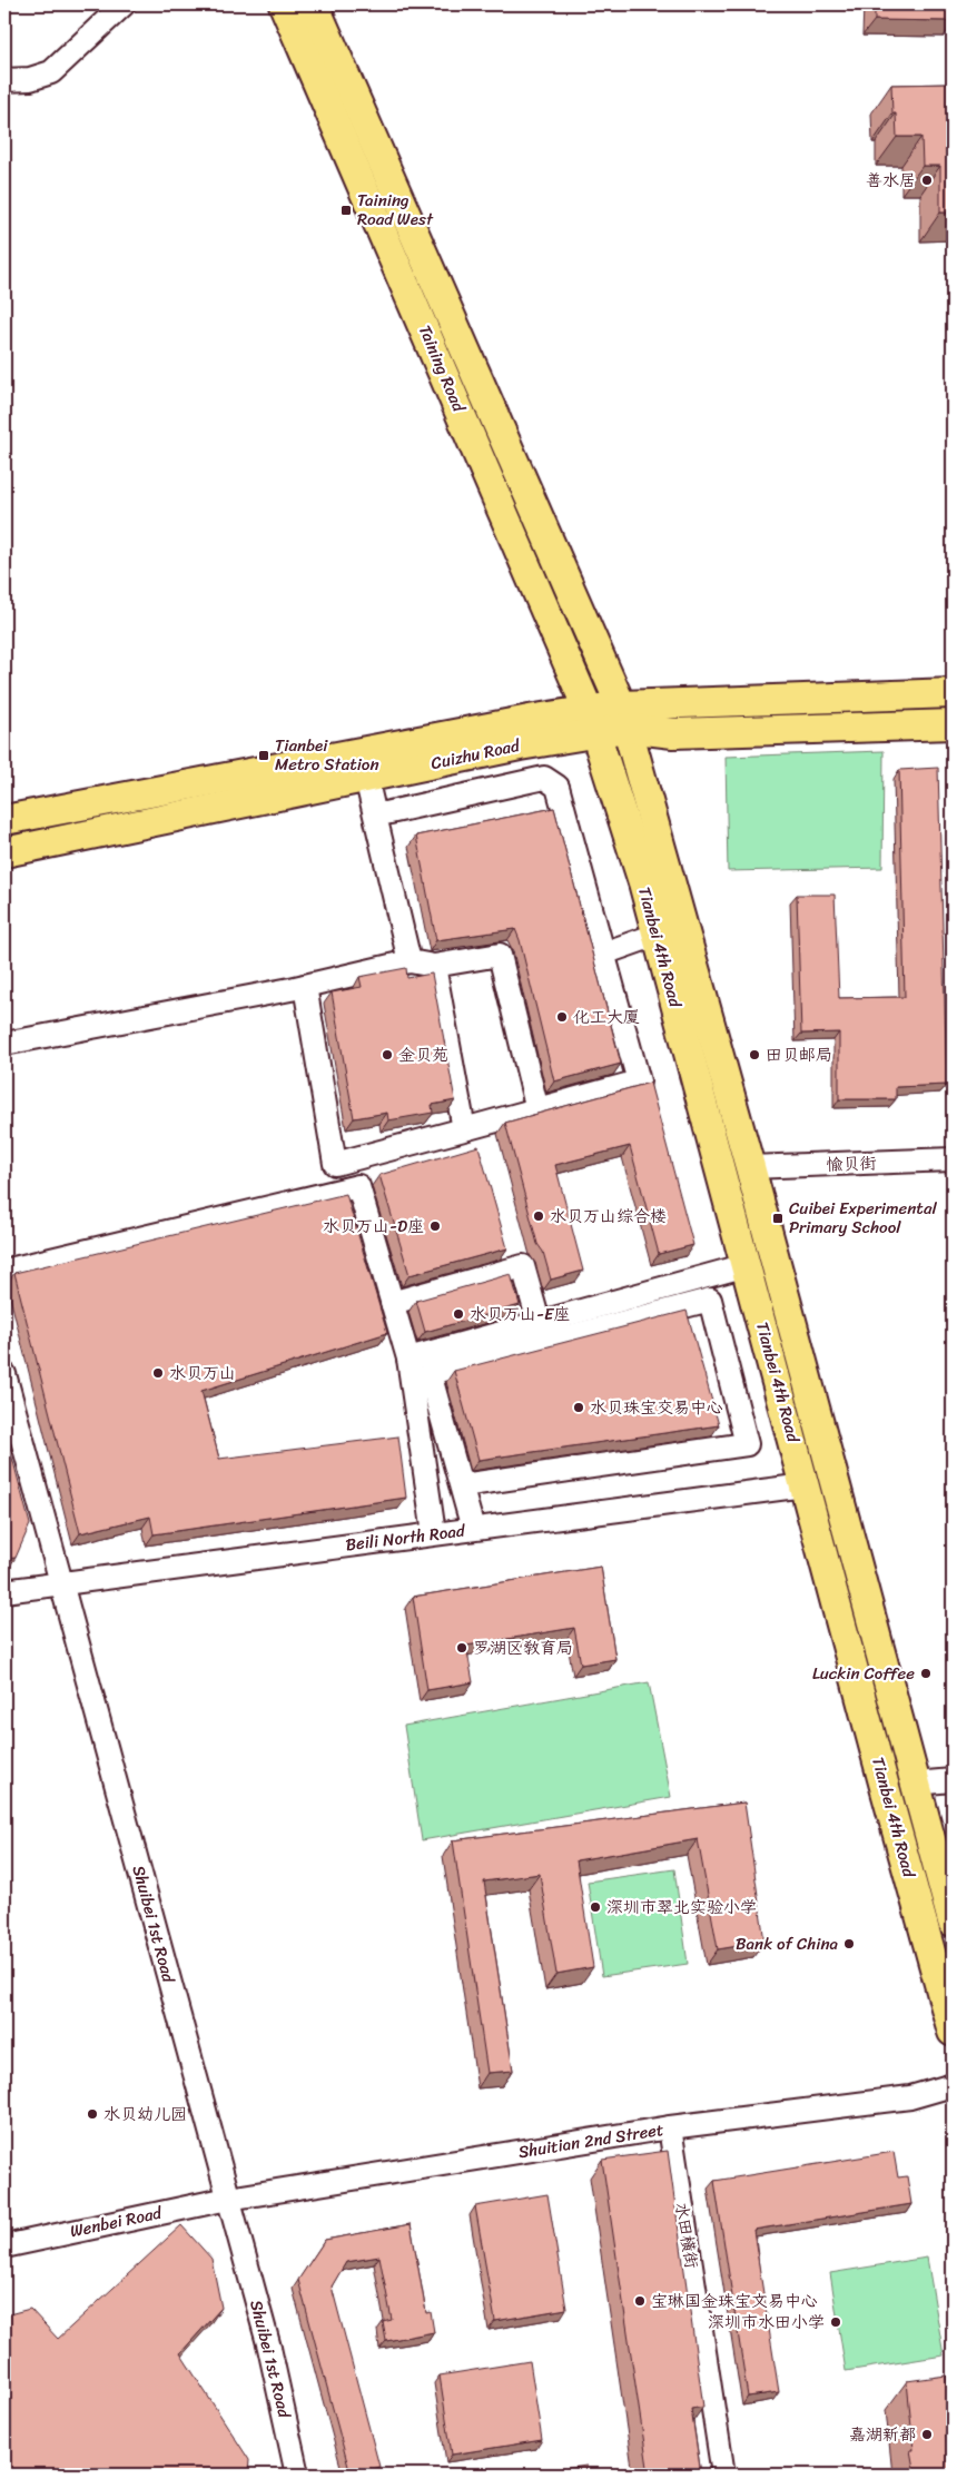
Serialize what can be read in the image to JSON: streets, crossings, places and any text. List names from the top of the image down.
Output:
{
  "streets": {
    "main road": ["Taining Road", "Cuizhu Road", "Tianbei 4th Road"],
    "street": [
      "愉贝街",
      "Beili North Road",
      "Shuibei 1st Road",
      "Shuitian 2nd Street",
      "Wenbei Road",
      "水田横街"
    ]
  },
  "crossings": [
    ["Taining Road", "Cuizhu Road"],
    ["Taining Road", "Tianbei 4th Road"],
    ["Cuizhu Road", "Tianbei 4th Road"],
    ["Tianbei 4th Road", "愉贝街"],
    ["Tianbei 4th Road", "Beili North Road"],
    ["Beili North Road", "Shuibei 1st Road"],
    ["Shuibei 1st Road", "Shuitian 2nd Street"],
    ["Shuibei 1st Road", "Wenbei Road"],
    ["Shuitian 2nd Street", "Wenbei Road"],
    ["Shuitian 2nd Street", "水田横街"]
  ],
  "places": {
    "other": [
      "善水居",
      "化工大厦",
      "金贝苑",
      "田贝邮局",
      "水贝万山综合楼",
      "水贝万山-D座",
      "水贝万山-E座",
      "水贝万山",
      "水贝珠宝交易中心",
      "罗湖区教育局",
      "Luckin Coffee",
      "深圳市翠北实验小学",
      "Bank of China",
      "水贝幼儿园",
      "宝琳国金珠宝文易中心",
      "深圳市水田小学",
      "嘉湖新都"
    ],
    "transit": ["Taining Road West", "Tianbei Metro Station", "Cuibei Experimental Primary School"]
  }
}
